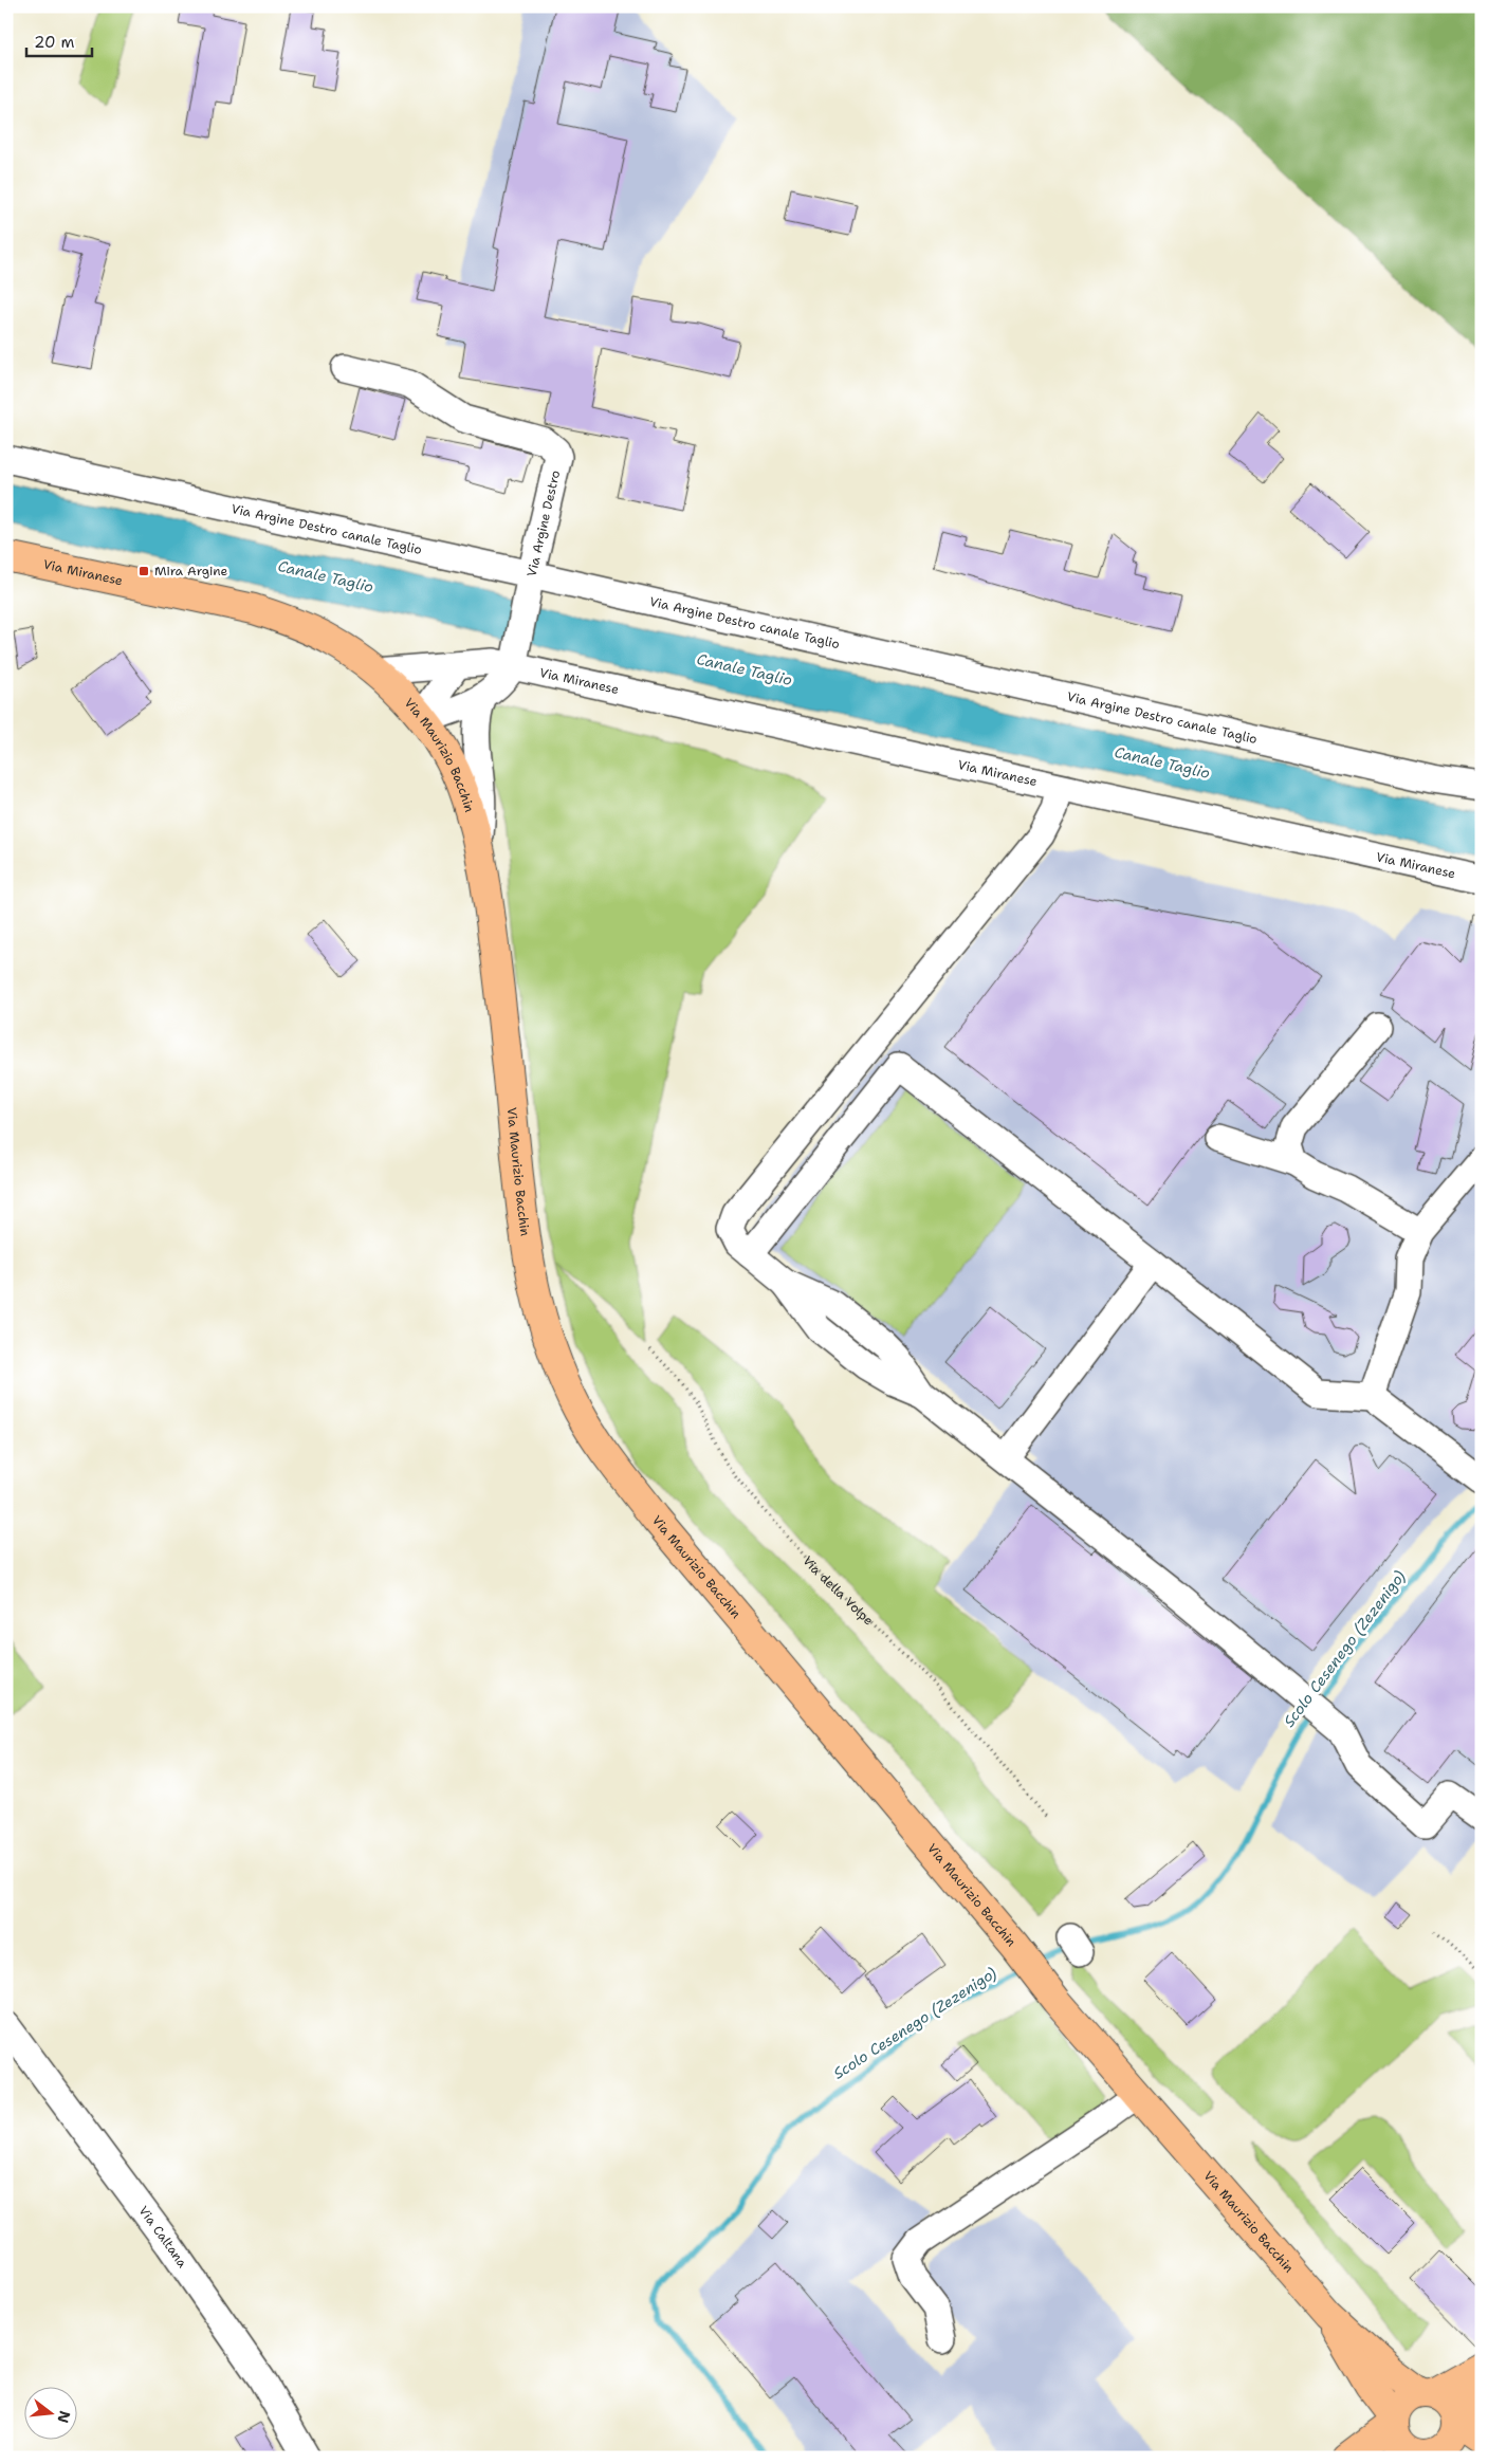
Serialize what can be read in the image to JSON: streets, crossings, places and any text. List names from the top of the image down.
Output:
{
  "streets": {
    "main road": ["Via Miranese", "Via Maurizio Bacchin"],
    "street": ["Via Argine Destro", "Via Argine Destro canale Taglio", "Via Caltana"],
    "path": ["Via della Volpe"]
  },
  "crossings": [
    ["Via Argine Destro", "Via Argine Destro canale Taglio"],
    ["Via Argine Destro", "Via Miranese"],
    ["Via Miranese", "Via Maurizio Bacchin"]
  ],
  "water": ["Canale Taglio", "Scolo Cesenego (Zezenigo)"],
  "places": {
    "transit": ["Mira Argine"]
  },
  "scale_bar": "20 m",
  "north": "right"
}
